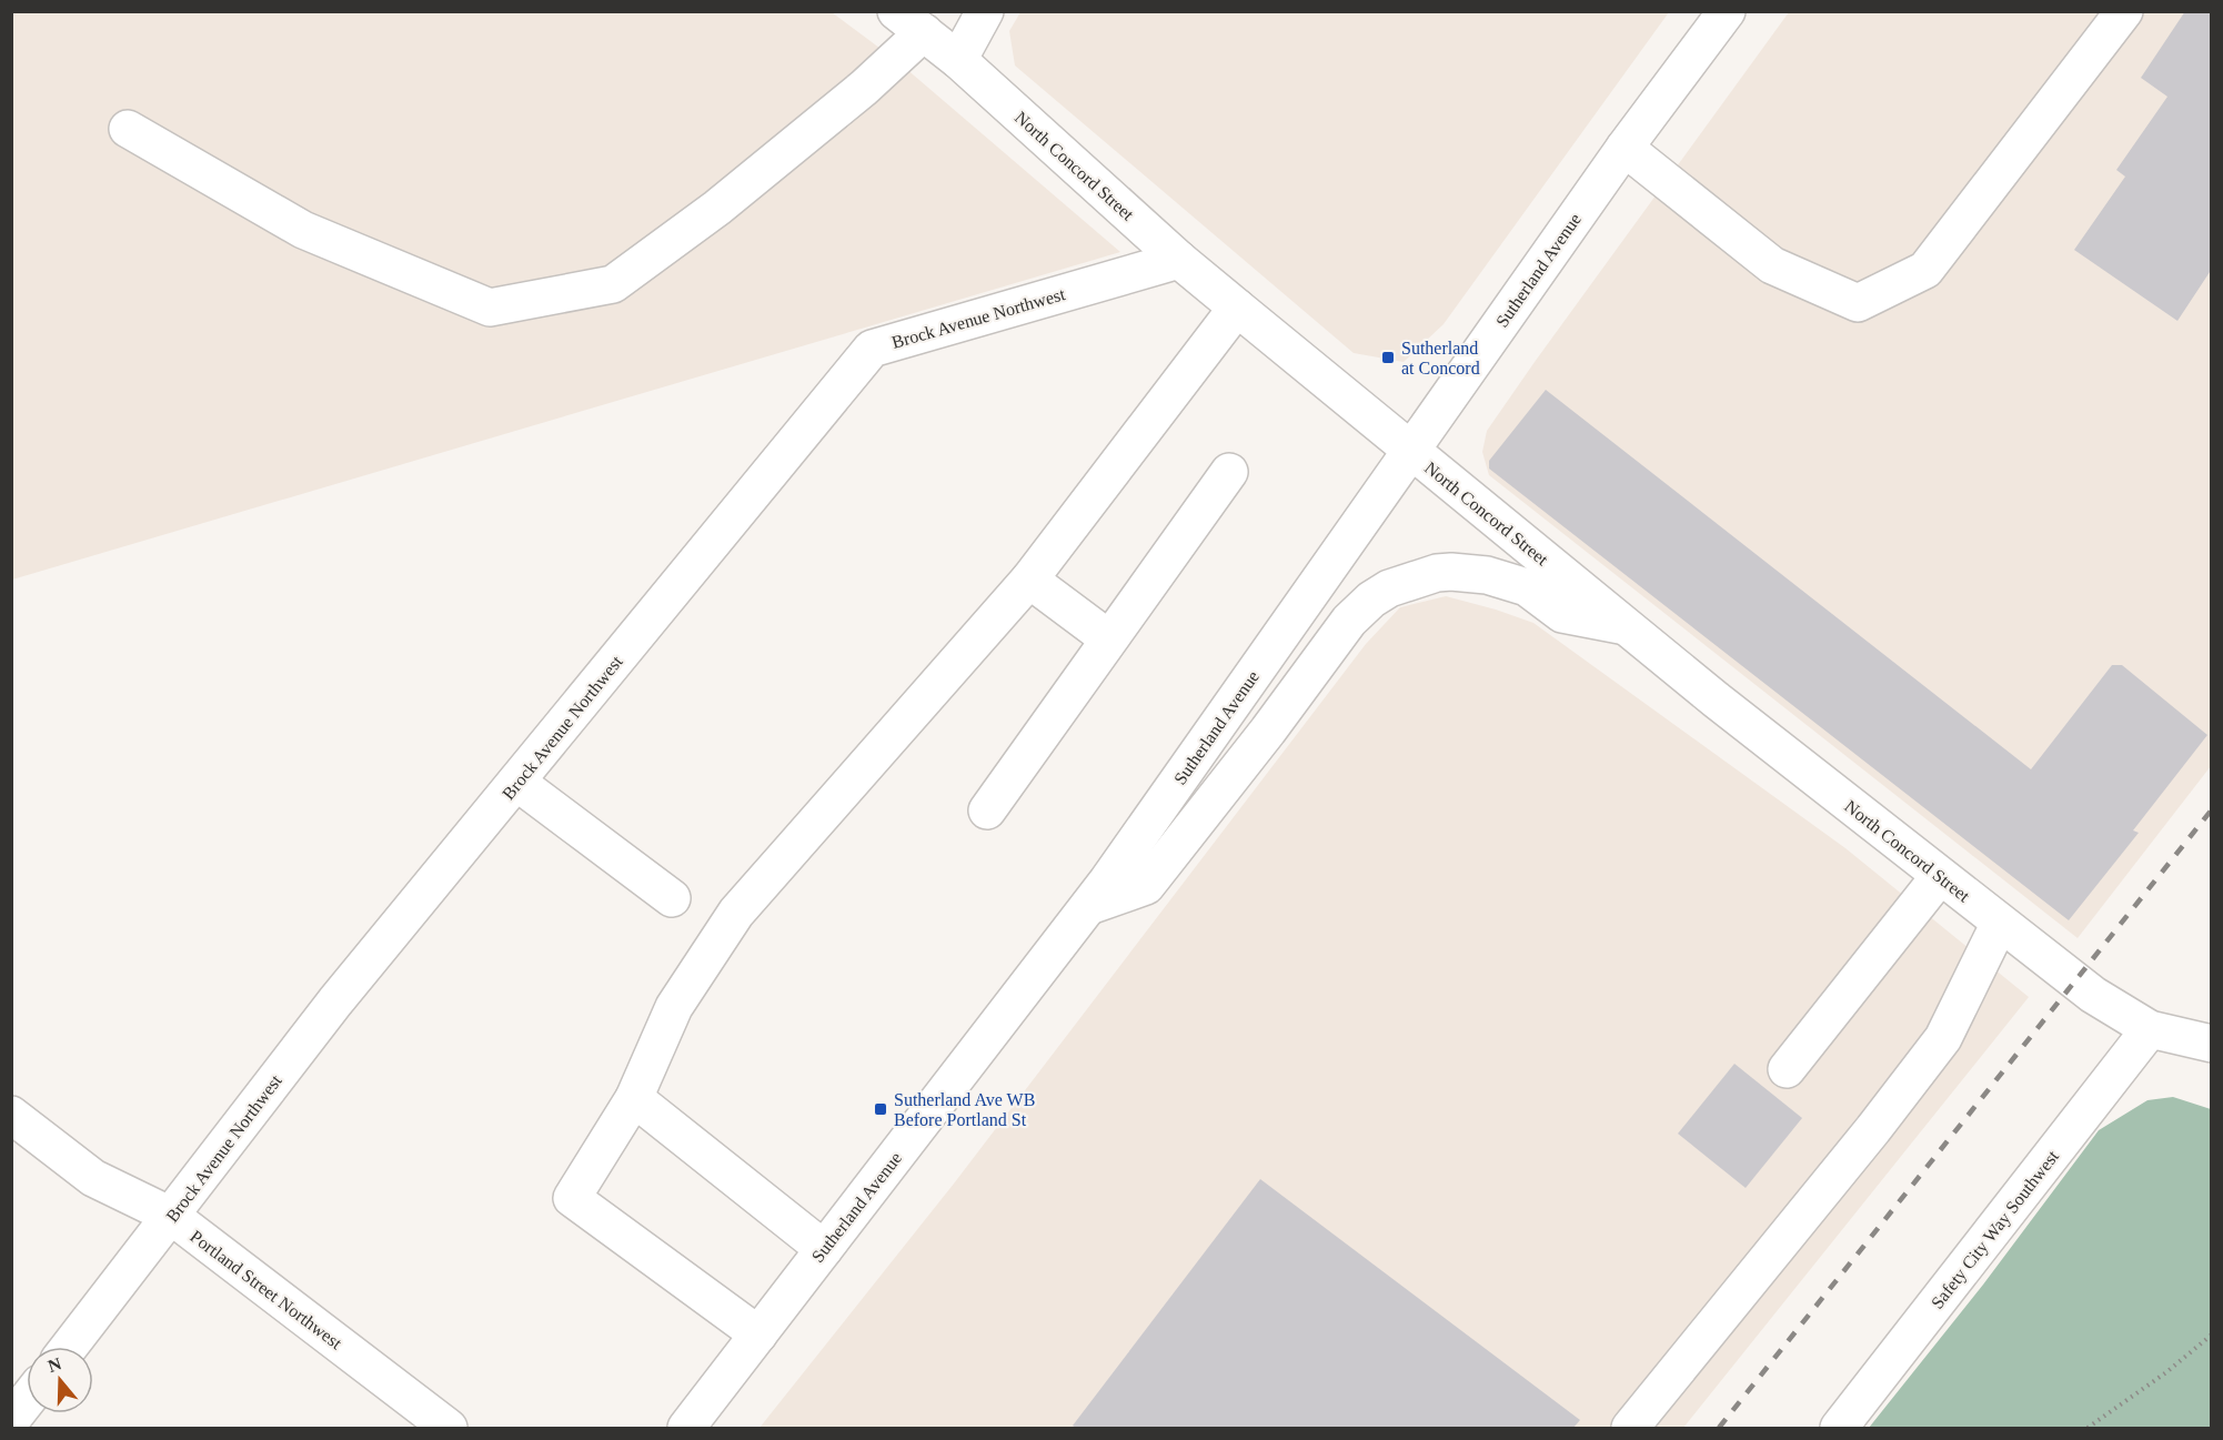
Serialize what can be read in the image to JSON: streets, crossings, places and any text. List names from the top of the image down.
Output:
{
  "streets": {
    "street": [
      "North Concord Street",
      "Sutherland Avenue",
      "Brock Avenue Northwest",
      "Safety City Way Southwest",
      "Portland Street Northwest"
    ]
  },
  "crossings": [
    ["North Concord Street", "Sutherland Avenue"],
    ["North Concord Street", "Brock Avenue Northwest"],
    ["North Concord Street", "Safety City Way Southwest"],
    ["Brock Avenue Northwest", "Portland Street Northwest"]
  ],
  "places": {
    "transit": ["Sutherland at Concord", "Sutherland Ave WB Before Portland St"]
  },
  "north": "top"
}
